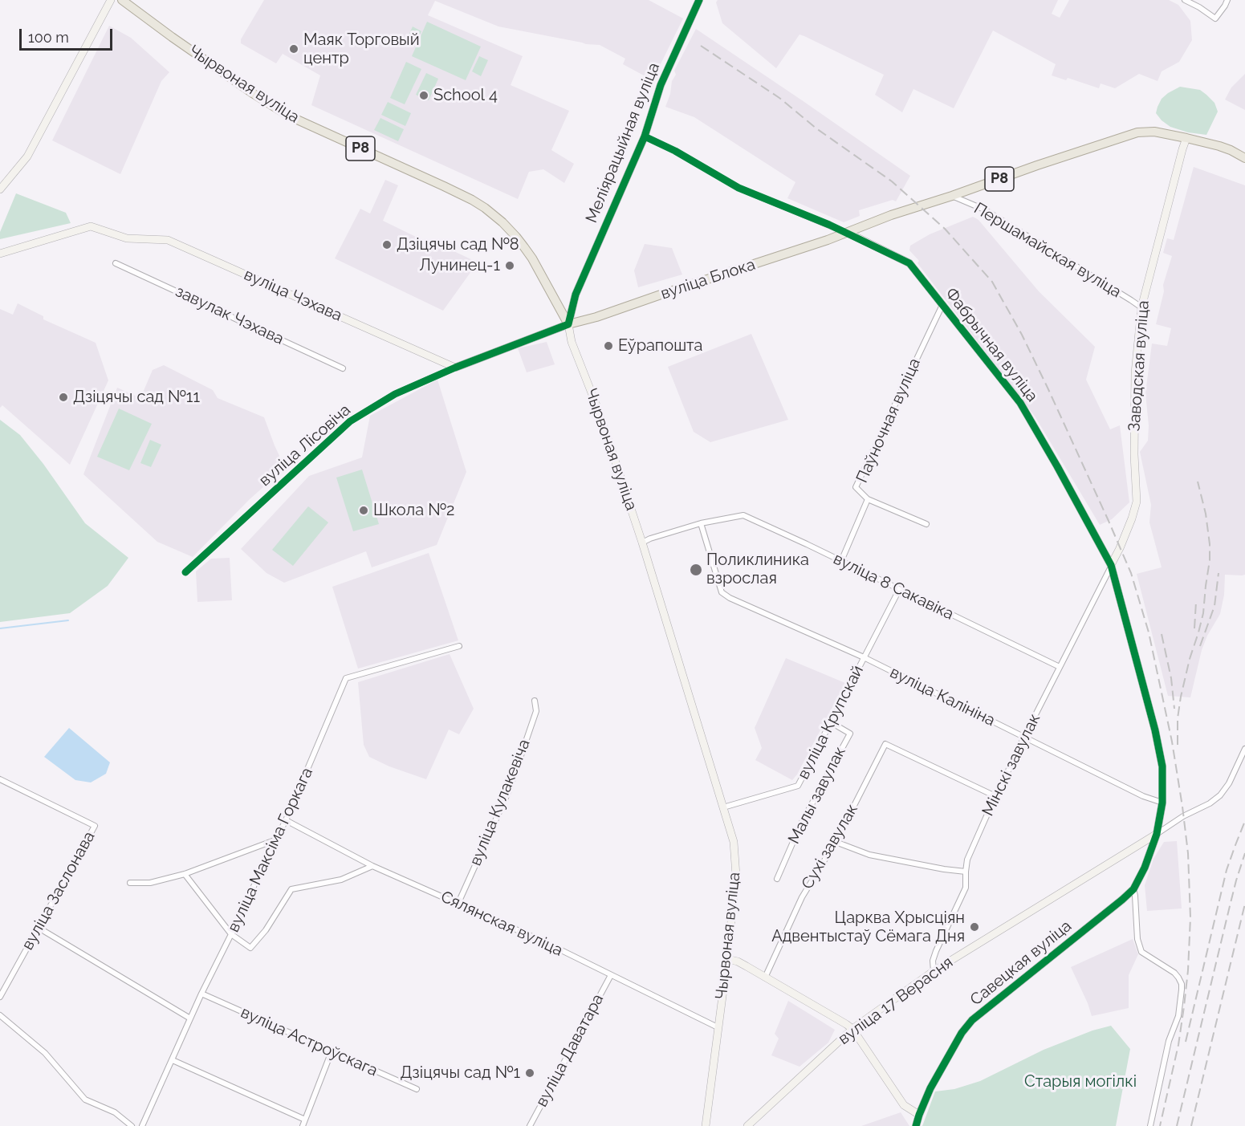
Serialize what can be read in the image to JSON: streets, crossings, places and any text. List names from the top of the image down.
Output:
{
  "streets": {
    "main road": ["Чырвоная вуліца", "Р8", "вуліца Блока"],
    "street": [
      "Меліярацыйная вуліца",
      "Першамайская вуліца",
      "вуліца Чэхава",
      "завулак Чэхава",
      "Фабрычная вуліца",
      "Заводская вуліца",
      "Паўночная вуліца",
      "вуліца Лісовіча",
      "вуліца 8 Сакавіка",
      "вуліца Калініна",
      "вуліца Крупскай",
      "Мінскі завулак",
      "Малы завулак",
      "вуліца Кулакевіча",
      "Сухі завулак",
      "вуліца Максіма Горкага",
      "вуліца Заслонава",
      "Сялянская вуліца",
      "Савецкая вуліца",
      "вуліца 17 Верасня",
      "вуліца Астроўскага",
      "вуліца Даватара"
    ]
  },
  "crossings": [
    ["Чырвоная вуліца", "Меліярацыйная вуліца"],
    ["Чырвоная вуліца", "вуліца Блока"],
    ["Чырвоная вуліца", "вуліца Лісовіча"],
    ["Чырвоная вуліца", "вуліца 8 Сакавіка"],
    ["Чырвоная вуліца", "вуліца Крупскай"],
    ["Чырвоная вуліца", "Сялянская вуліца"],
    ["Меліярацыйная вуліца", "вуліца Блока"],
    ["Меліярацыйная вуліца", "Фабрычная вуліца"],
    ["Меліярацыйная вуліца", "вуліца Лісовіча"],
    ["Р8", "Першамайская вуліца"],
    ["Р8", "вуліца Блока"],
    ["Р8", "Фабрычная вуліца"],
    ["Р8", "Заводская вуліца"],
    ["Першамайская вуліца", "Заводская вуліца"],
    ["вуліца Блока", "Фабрычная вуліца"],
    ["вуліца Блока", "вуліца Лісовіча"],
    ["вуліца Чэхава", "вуліца Лісовіча"],
    ["Фабрычная вуліца", "Заводская вуліца"],
    ["Фабрычная вуліца", "Паўночная вуліца"],
    ["Фабрычная вуліца", "вуліца Калініна"],
    ["Фабрычная вуліца", "Мінскі завулак"],
    ["Фабрычная вуліца", "Савецкая вуліца"],
    ["Фабрычная вуліца", "вуліца 17 Верасня"],
    ["Заводская вуліца", "Мінскі завулак"],
    ["Паўночная вуліца", "вуліца 8 Сакавіка"],
    ["вуліца 8 Сакавіка", "вуліца Калініна"],
    ["вуліца 8 Сакавіка", "вуліца Крупскай"],
    ["вуліца 8 Сакавіка", "Мінскі завулак"],
    ["вуліца Калініна", "вуліца Крупскай"],
    ["вуліца Калініна", "Мінскі завулак"],
    ["вуліца Крупскай", "Малы завулак"],
    ["Мінскі завулак", "Сухі завулак"],
    ["Мінскі завулак", "вуліца 17 Верасня"],
    ["вуліца Кулакевіча", "Сялянская вуліца"],
    ["вуліца Максіма Горкага", "Сялянская вуліца"],
    ["вуліца Максіма Горкага", "вуліца Астроўскага"],
    ["Сялянская вуліца", "вуліца Даватара"],
    ["Савецкая вуліца", "вуліца 17 Верасня"]
  ],
  "parks": ["Старыя могілкі"],
  "places": [
    "Маяк Торговый центр",
    "School 4",
    "Дзіцячы сад №8",
    "Лунинец-1",
    "Еўрапошта",
    "Дзіцячы сад №11",
    "Школа №2",
    "Поликлиника взрослая",
    "Царква Хрысціян Адвентыстаў Сёмага Дня",
    "Дзіцячы сад №1"
  ],
  "scale_bar": "100 m"
}
